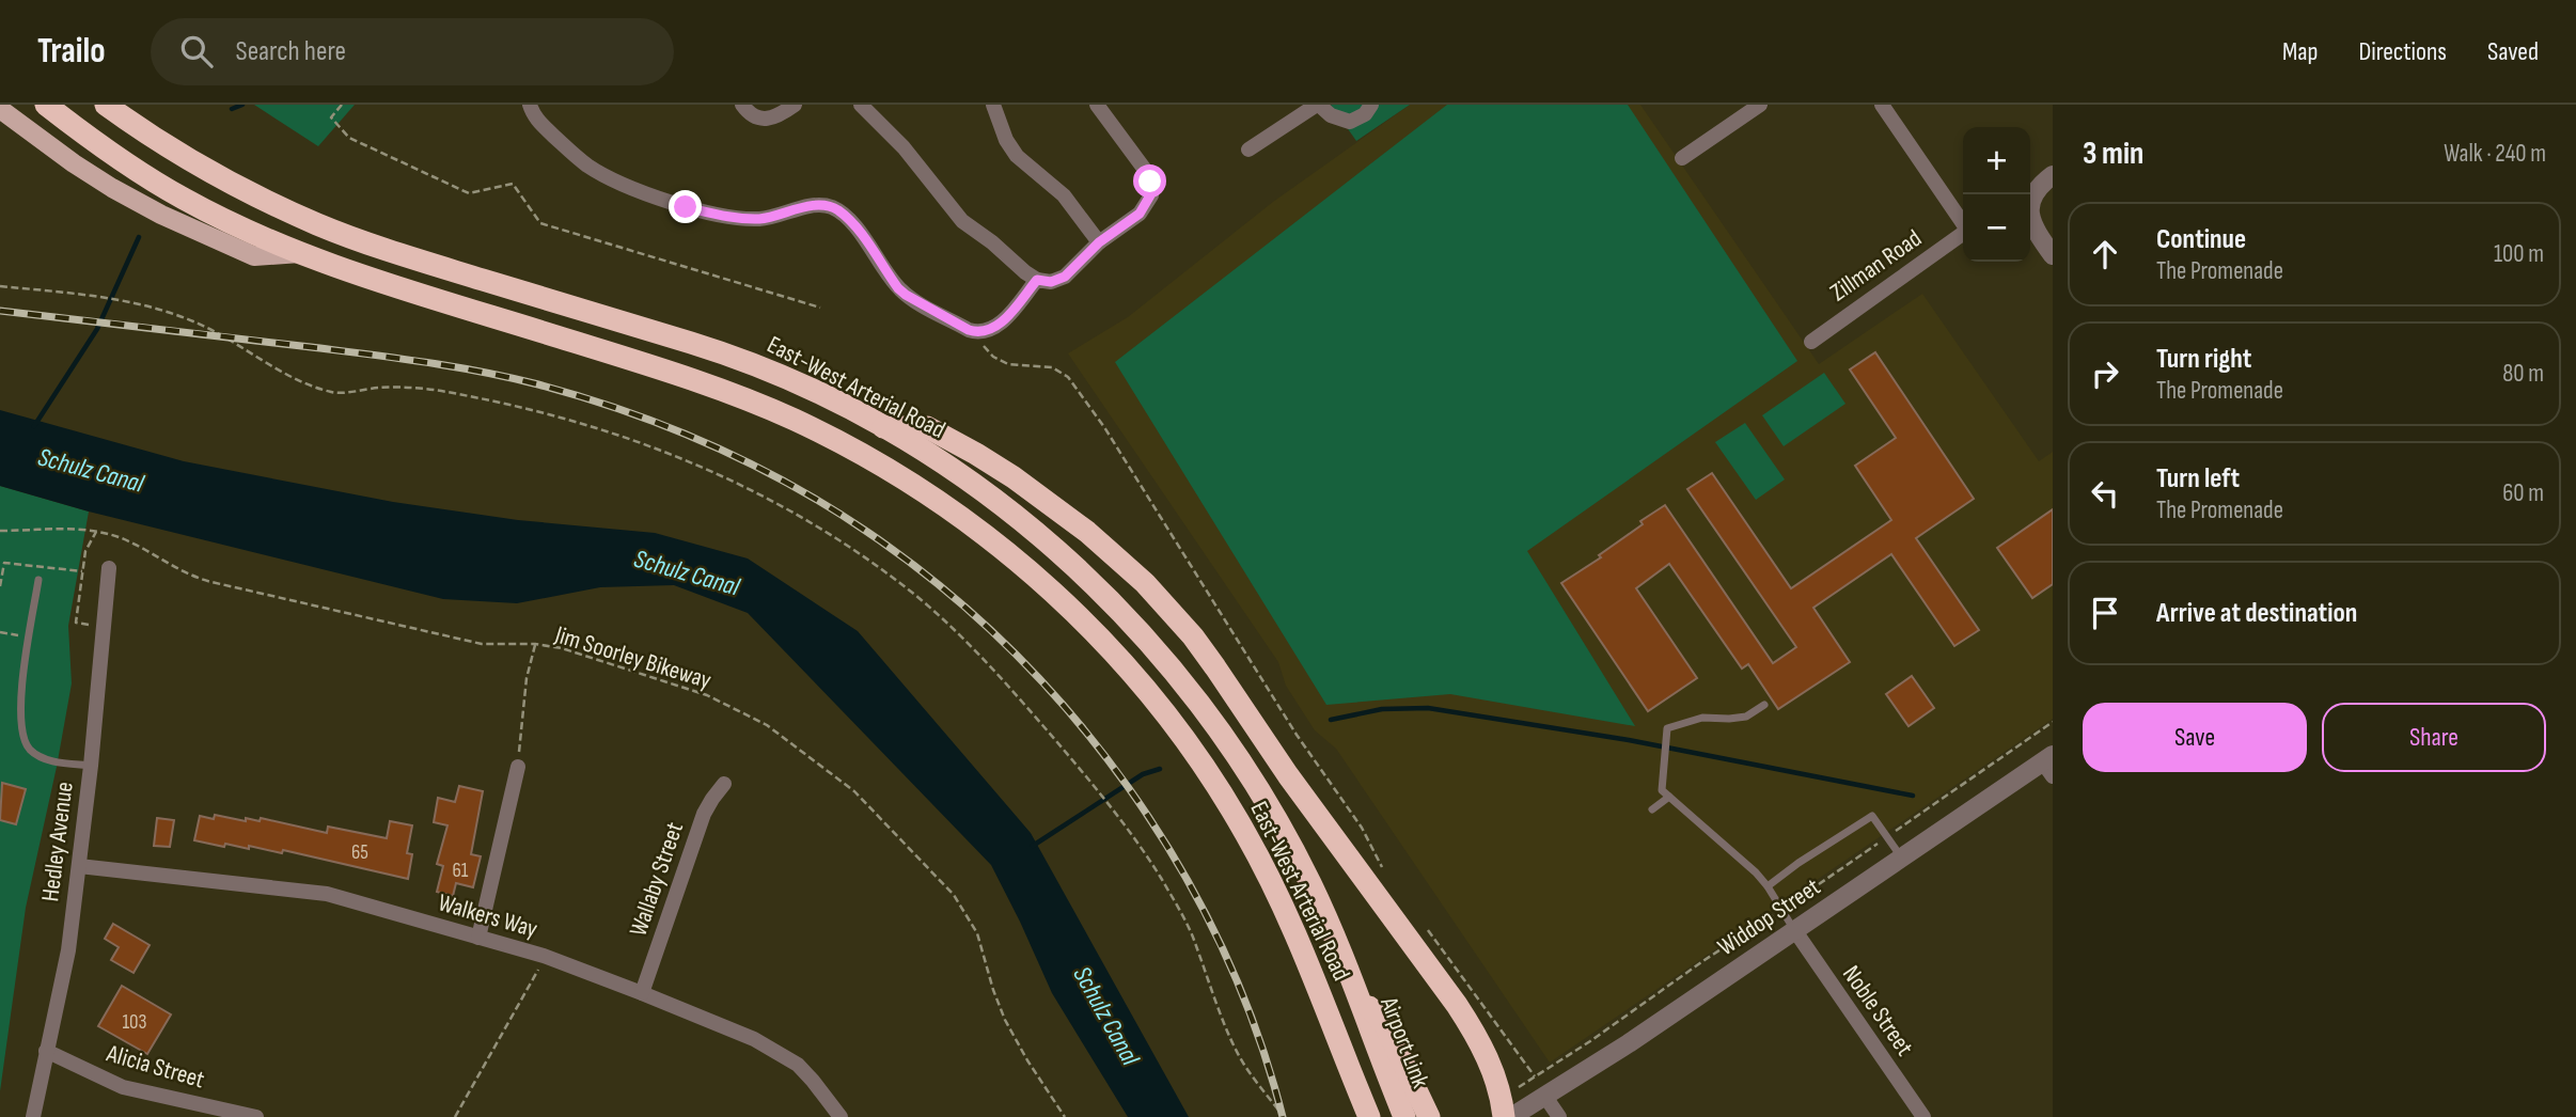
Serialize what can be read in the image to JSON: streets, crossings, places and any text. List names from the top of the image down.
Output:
{
  "streets": {
    "highway": ["East-West Arterial Road", "Airport Link"],
    "street": [
      "Zillman Road",
      "Hedley Avenue",
      "Wallaby Street",
      "Walkers Way",
      "Widdop Street",
      "Noble Street",
      "Alicia Street"
    ],
    "path": ["Jim Soorley Bikeway"]
  },
  "crossings": [
    ["East-West Arterial Road", "Airport Link"],
    ["Hedley Avenue", "Walkers Way"],
    ["Hedley Avenue", "Alicia Street"],
    ["Wallaby Street", "Walkers Way"],
    ["Widdop Street", "Noble Street"]
  ],
  "water": ["Schulz Canal"],
  "house_numbers": ["65", "61", "103"],
  "page": {
    "header": "Trailo",
    "search": "Search here",
    "nav": ["Map", "Directions", "Saved"],
    "heading": ["3 min", "Walk · 240 m"],
    "map_buttons": ["+", "−"],
    "list": [
      ["Continue", "The Promenade", "100 m"],
      ["Turn right", "The Promenade", "80 m"],
      ["Turn left", "The Promenade", "60 m"],
      "Arrive at destination"
    ],
    "buttons": ["Save", "Share"]
  }
}
